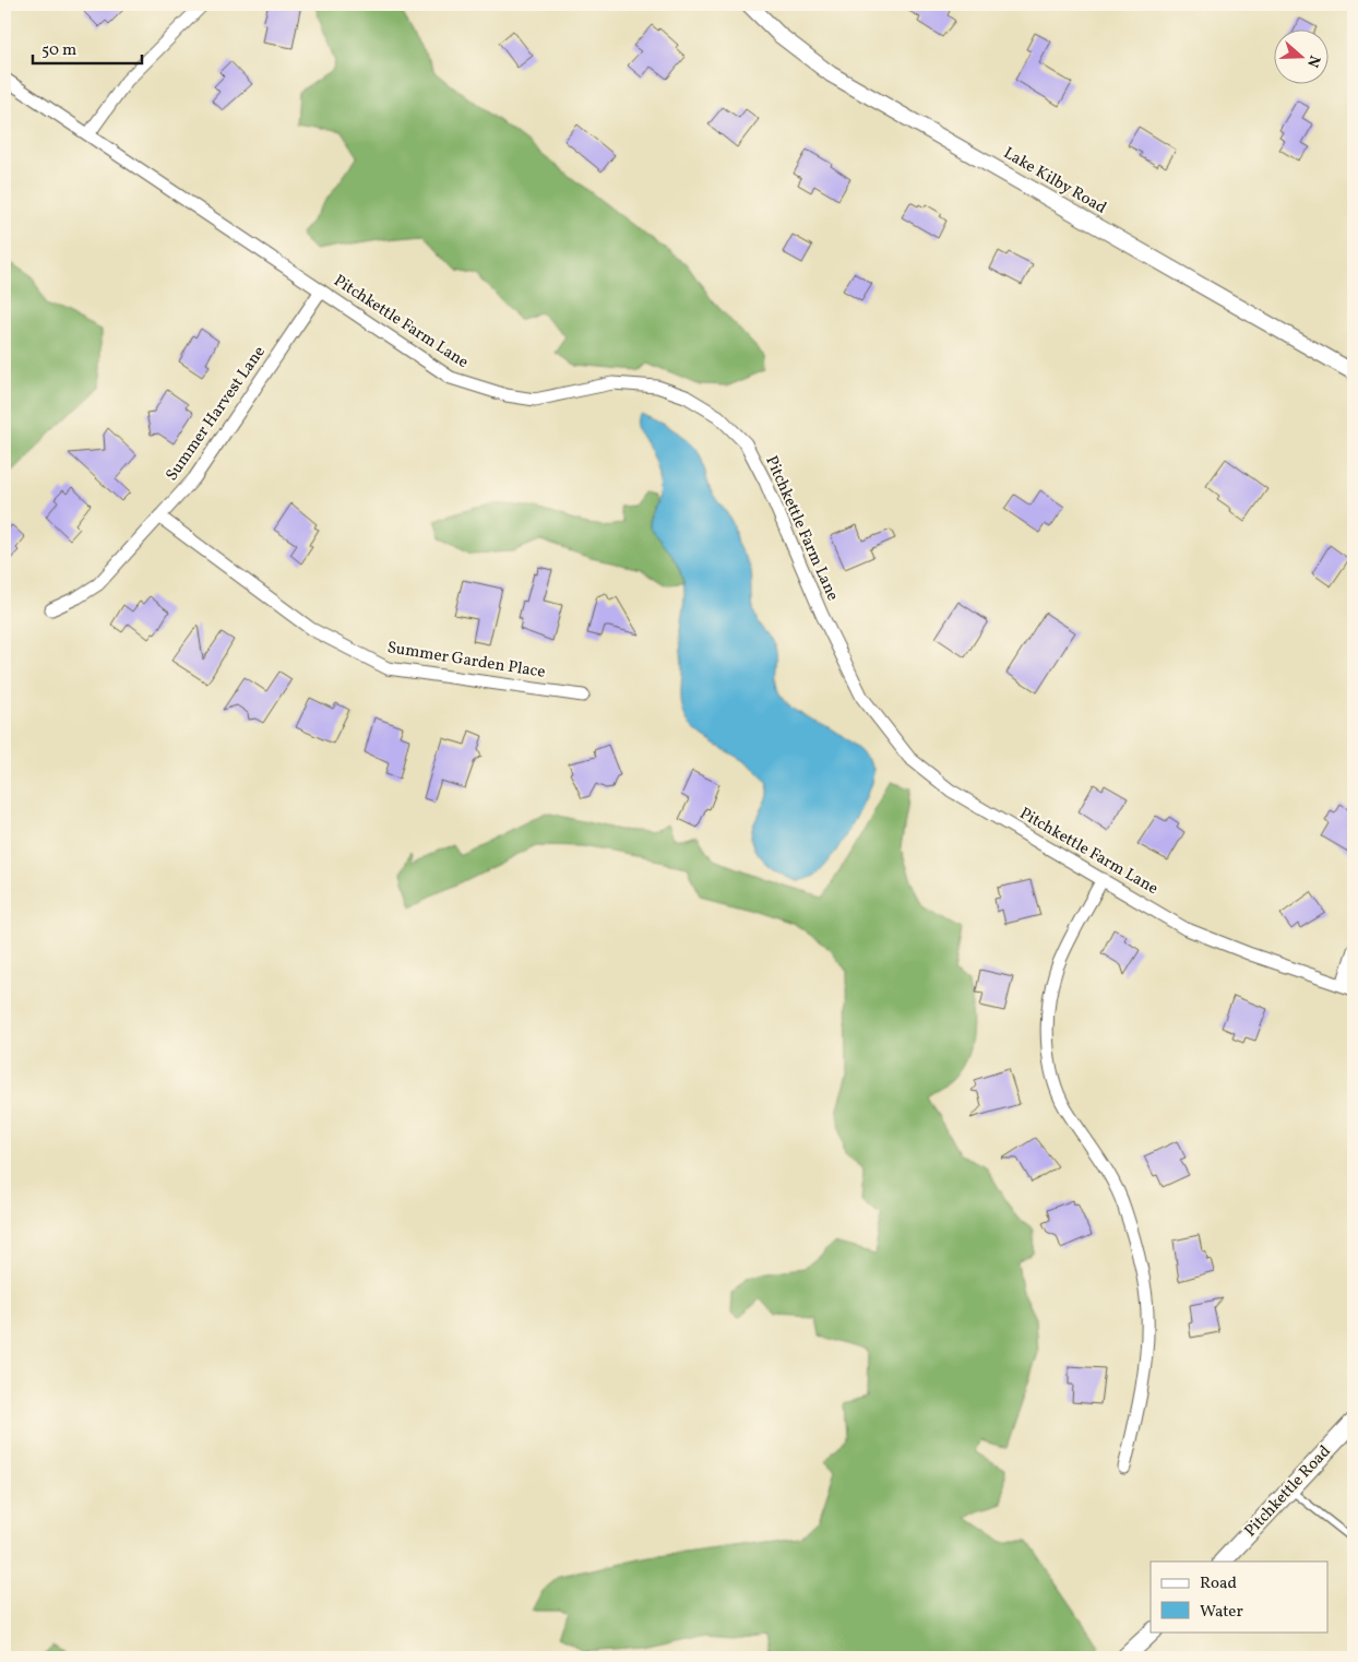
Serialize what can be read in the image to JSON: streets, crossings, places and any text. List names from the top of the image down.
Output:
{
  "streets": {
    "main road": ["Pitchkettle Road"],
    "street": [
      "Lake Kilby Road",
      "Pitchkettle Farm Lane",
      "Summer Harvest Lane",
      "Summer Garden Place"
    ]
  },
  "crossings": [
    ["Pitchkettle Farm Lane", "Summer Harvest Lane"],
    ["Summer Harvest Lane", "Summer Garden Place"]
  ],
  "legend": ["Road", "Water"],
  "scale_bar": "50 m",
  "north": "right"
}
